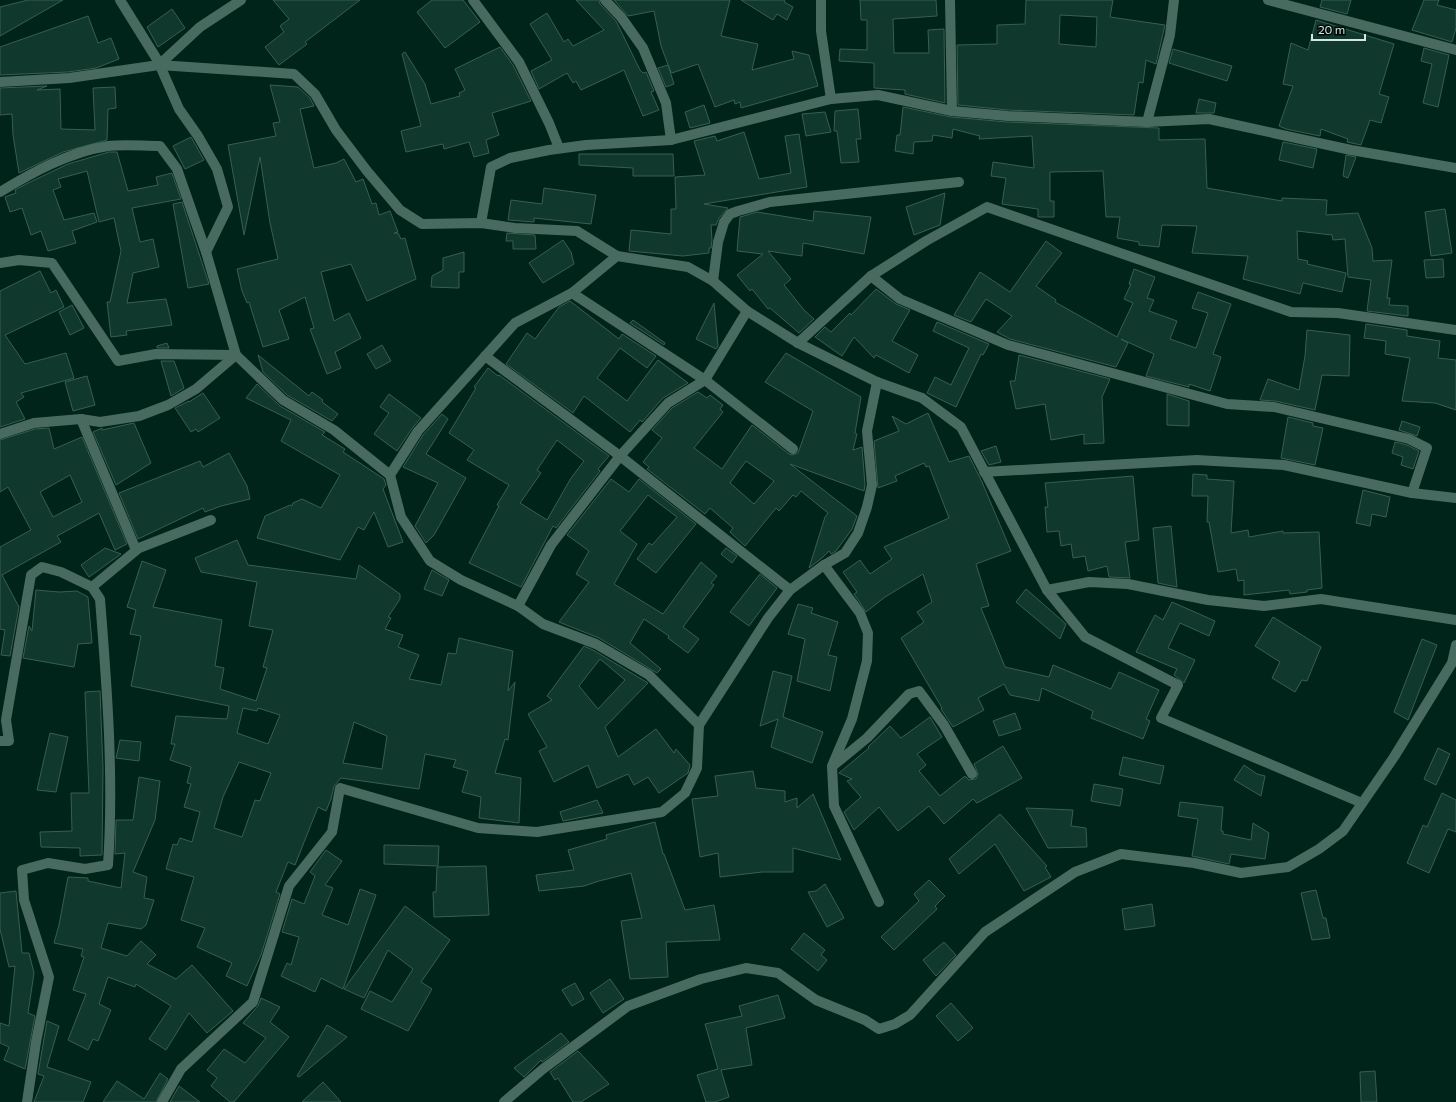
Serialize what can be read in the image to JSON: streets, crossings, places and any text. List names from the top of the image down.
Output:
{
  "scale_bar": "20 m"
}
